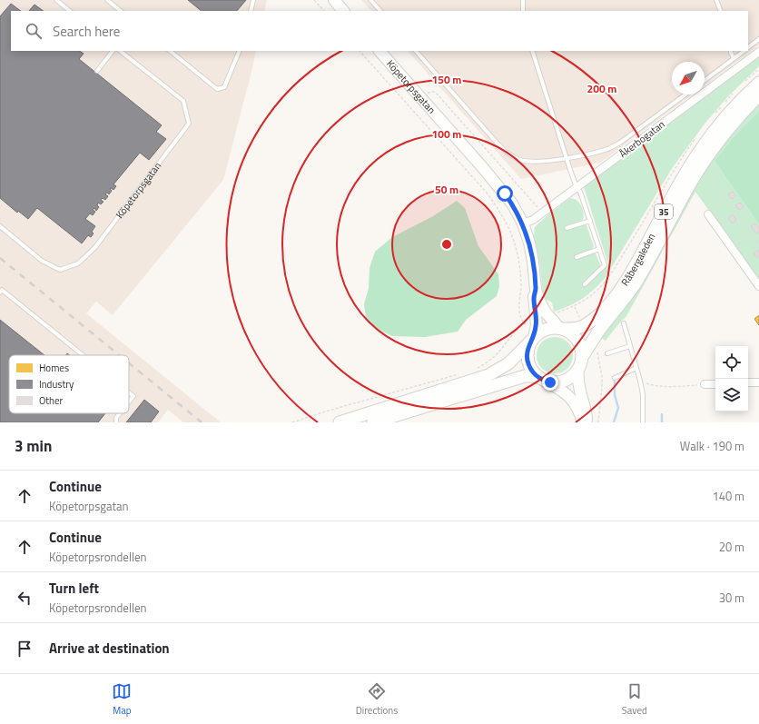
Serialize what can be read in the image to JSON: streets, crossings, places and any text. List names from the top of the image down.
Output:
{
  "streets": {
    "main road": ["35", "Råbergaleden"],
    "street": ["Köpetorpsgatan", "Åkerbogatan"]
  },
  "crossings": [
    ["Köpetorpsgatan", "Åkerbogatan"],
    ["Köpetorpsgatan", "35"],
    ["Köpetorpsgatan", "Råbergaleden"],
    ["35", "Råbergaleden"]
  ],
  "legend": ["Homes", "Industry", "Other"],
  "north": "bottom left",
  "page": {
    "search": "Search here",
    "heading": ["3 min", "Walk · 190 m"],
    "list": [
      ["Continue", "Köpetorpsgatan", "140 m"],
      ["Continue", "Köpetorpsrondellen", "20 m"],
      ["Turn left", "Köpetorpsrondellen", "30 m"],
      "Arrive at destination"
    ],
    "nav": ["Map", "Directions", "Saved"]
  },
  "rings": [
    "150 m",
    "200 m",
    "100 m",
    "50 m"
  ]
}
